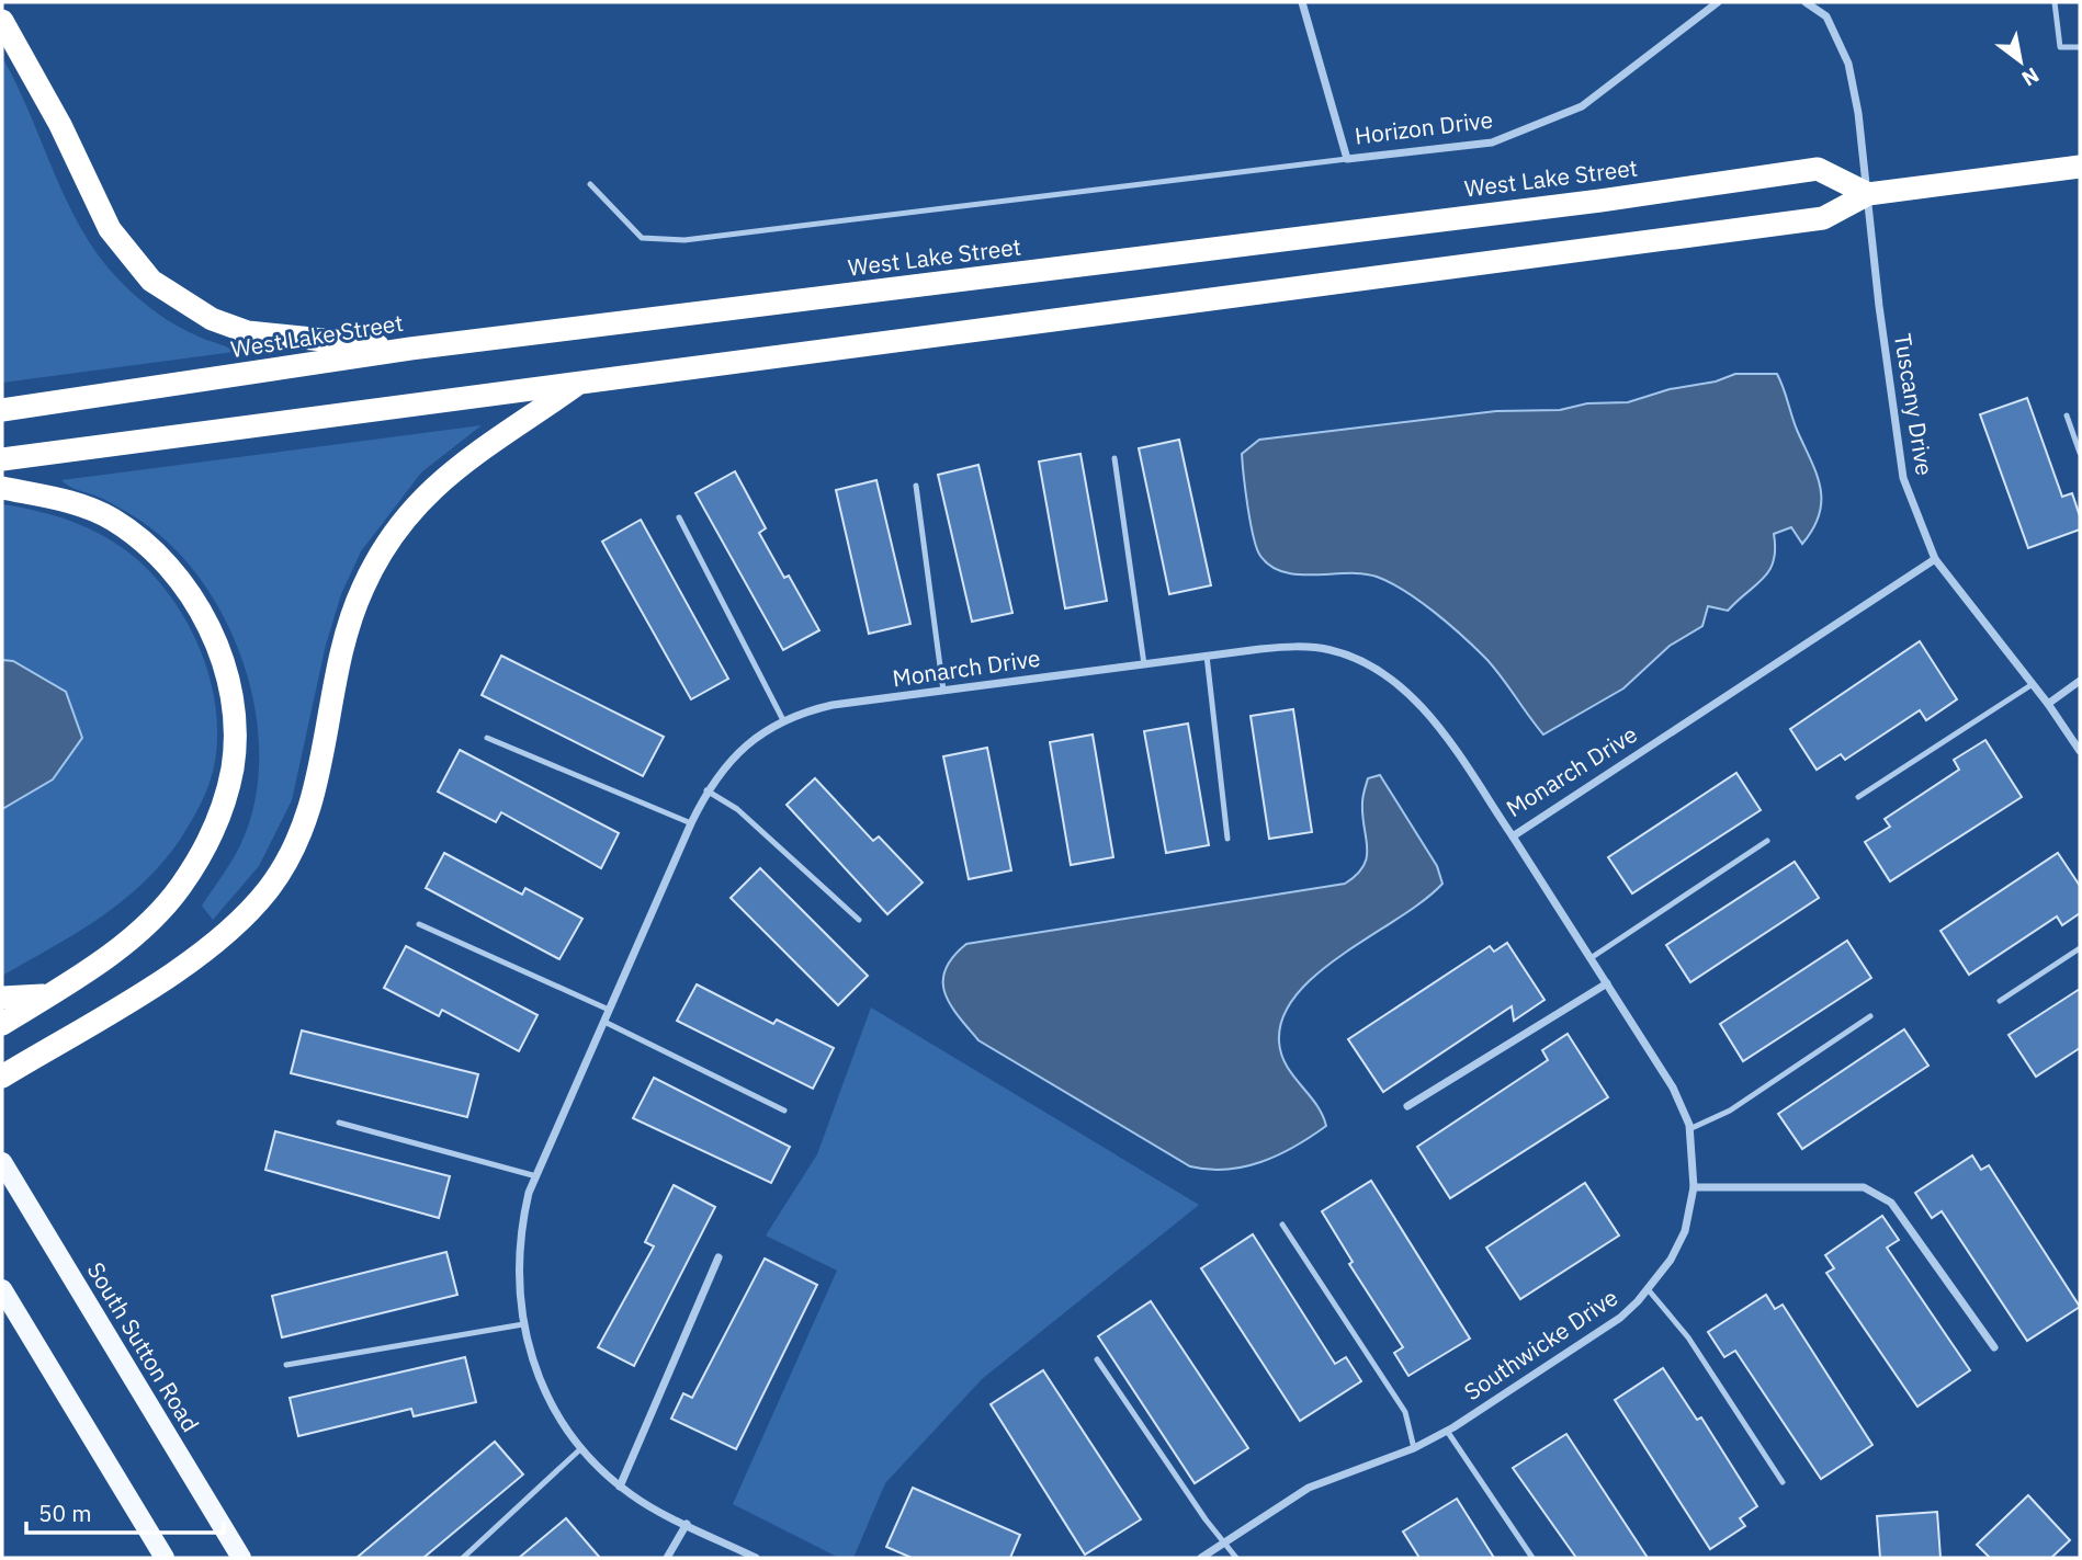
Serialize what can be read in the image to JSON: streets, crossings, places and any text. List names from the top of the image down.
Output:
{
  "streets": {
    "highway": ["West Lake Street"],
    "main road": ["South Sutton Road"],
    "street": [
      "Horizon Drive",
      "Tuscany Drive",
      "Monarch Drive",
      "Southwicke Drive"
    ]
  },
  "crossings": [
    ["West Lake Street", "Tuscany Drive"],
    ["Tuscany Drive", "Monarch Drive"],
    ["Monarch Drive", "Southwicke Drive"]
  ],
  "scale_bar": "50 m",
  "north": "bottom right"
}
